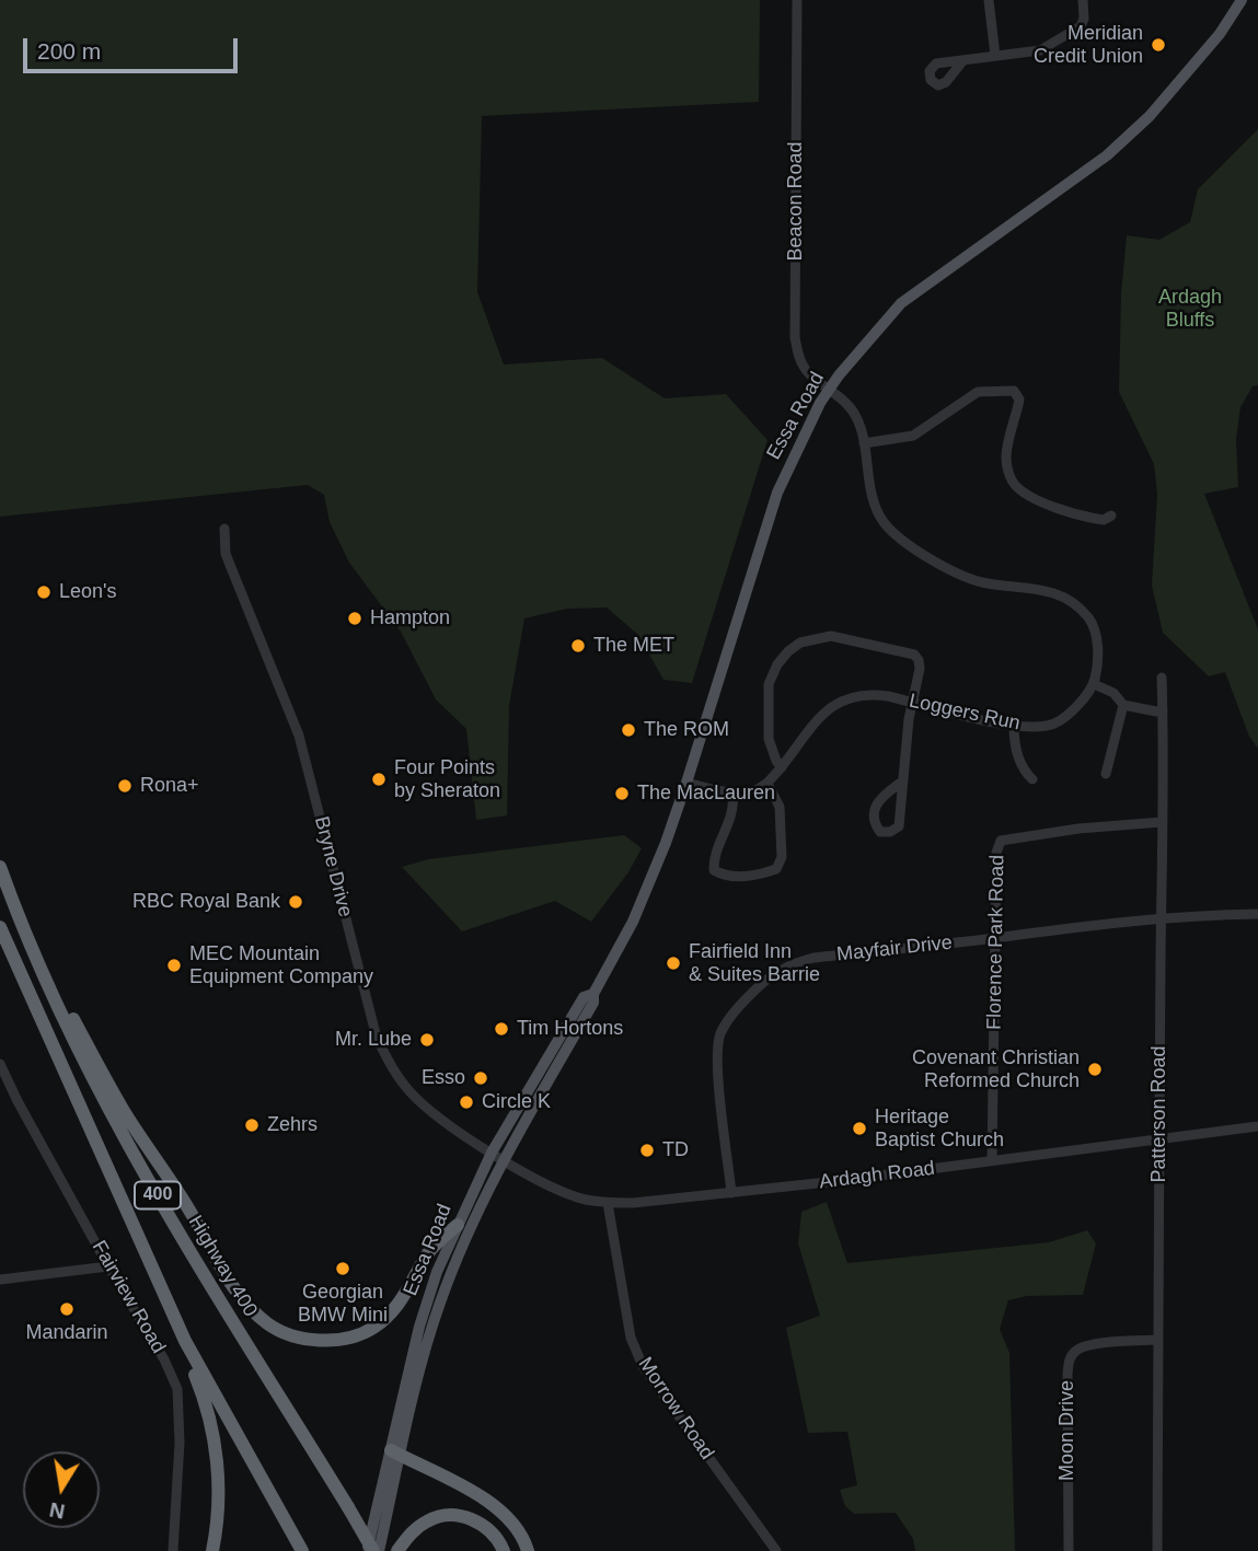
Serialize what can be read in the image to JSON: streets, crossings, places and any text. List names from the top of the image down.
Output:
{
  "streets": {
    "highway": ["400", "Highway 400"],
    "main road": ["Essa Road"],
    "street": [
      "Beacon Road",
      "Loggers Run",
      "Bryne Drive",
      "Florence Park Road",
      "Mayfair Drive",
      "Patterson Road",
      "Ardagh Road",
      "Fairview Road",
      "Morrow Road",
      "Moon Drive"
    ]
  },
  "crossings": [
    ["Beacon Road", "Essa Road"],
    ["Essa Road", "Bryne Drive"],
    ["Essa Road", "Ardagh Road"],
    ["Bryne Drive", "Ardagh Road"],
    ["Florence Park Road", "Mayfair Drive"],
    ["Florence Park Road", "Patterson Road"],
    ["Florence Park Road", "Ardagh Road"],
    ["Mayfair Drive", "Patterson Road"],
    ["Mayfair Drive", "Ardagh Road"],
    ["Patterson Road", "Ardagh Road"],
    ["Patterson Road", "Moon Drive"],
    ["Ardagh Road", "Morrow Road"]
  ],
  "parks": ["Ardagh Bluffs"],
  "places": [
    "Meridian Credit Union",
    "Leon's",
    "Hampton",
    "The MET",
    "The ROM",
    "Four Points by Sheraton",
    "Rona+",
    "The MacLauren",
    "RBC Royal Bank",
    "Fairfield Inn & Suites Barrie",
    "MEC Mountain Equipment Company",
    "Tim Hortons",
    "Mr. Lube",
    "Covenant Christian Reformed Church",
    "Esso",
    "Circle K",
    "Zehrs",
    "Heritage Baptist Church",
    "TD",
    "Georgian BMW Mini",
    "Mandarin"
  ],
  "scale_bar": "200 m",
  "north": "bottom"
}
